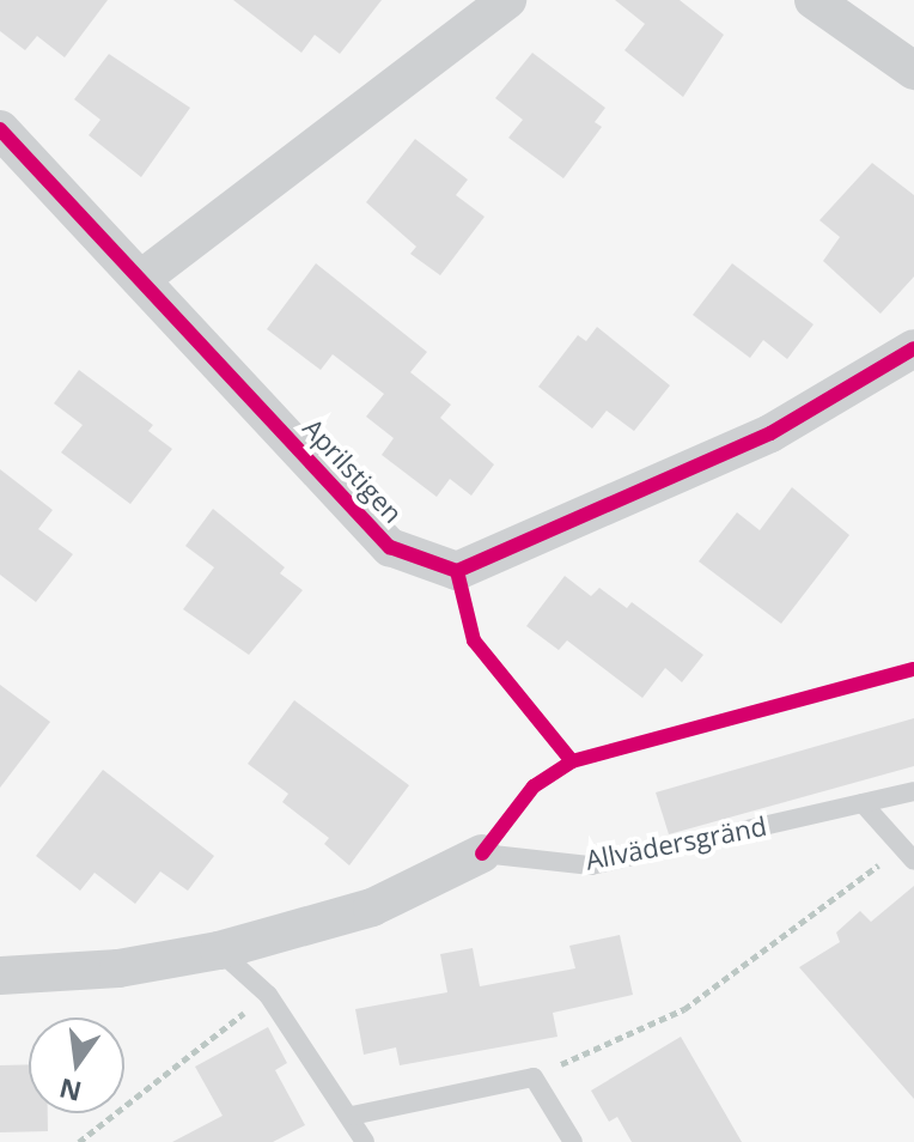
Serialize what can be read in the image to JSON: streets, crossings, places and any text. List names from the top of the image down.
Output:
{
  "streets": {
    "street": ["Aprilstigen", "Allvädersgränd"]
  },
  "north": "bottom"
}
